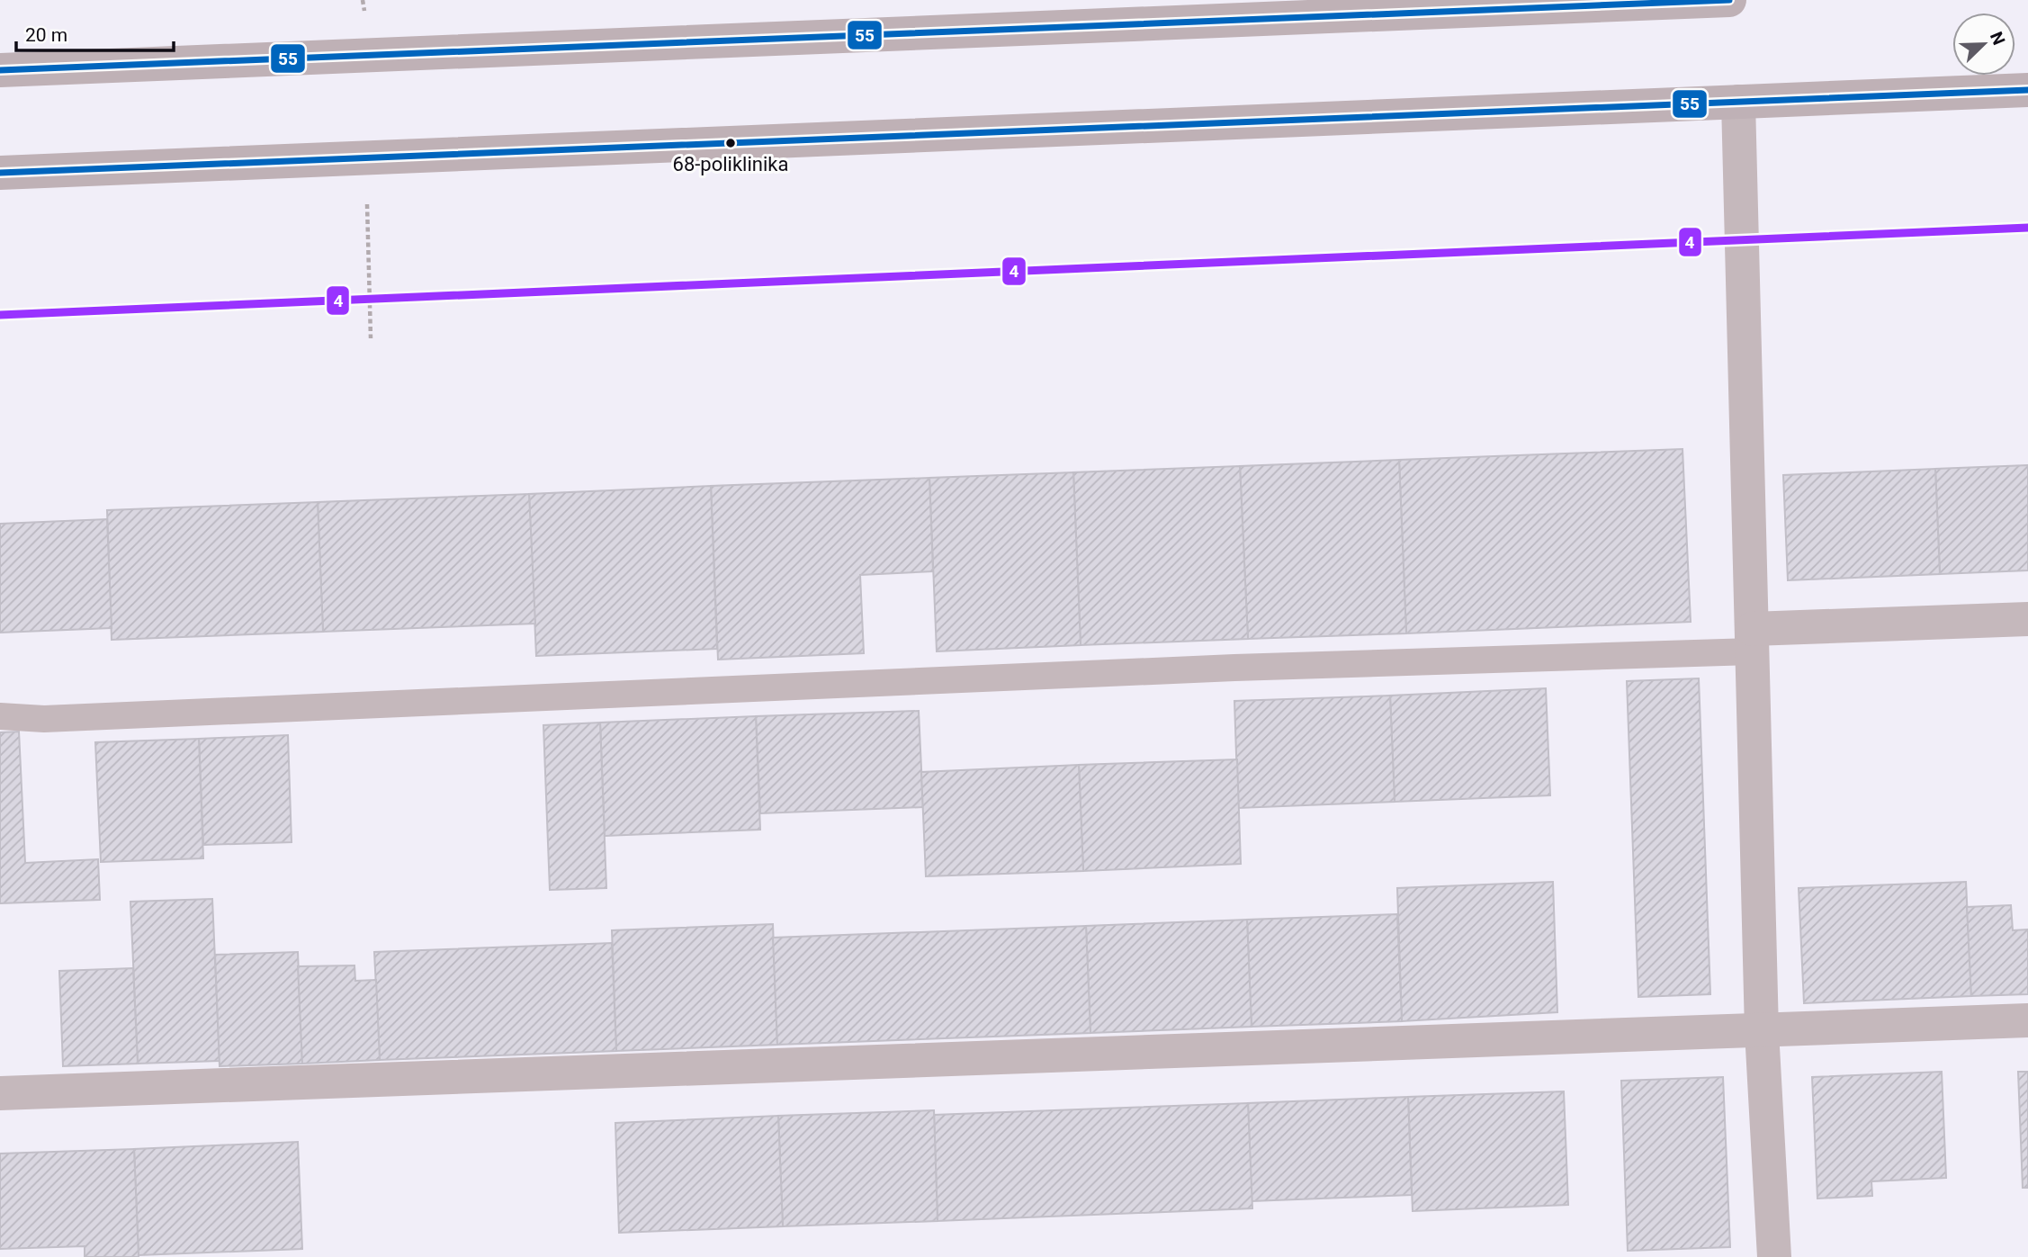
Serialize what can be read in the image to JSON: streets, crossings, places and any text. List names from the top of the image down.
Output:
{
  "places": ["68-poliklinika"],
  "lines": ["transit line 55", "transit line 4"],
  "scale_bar": "20 m",
  "north": "top right"
}
